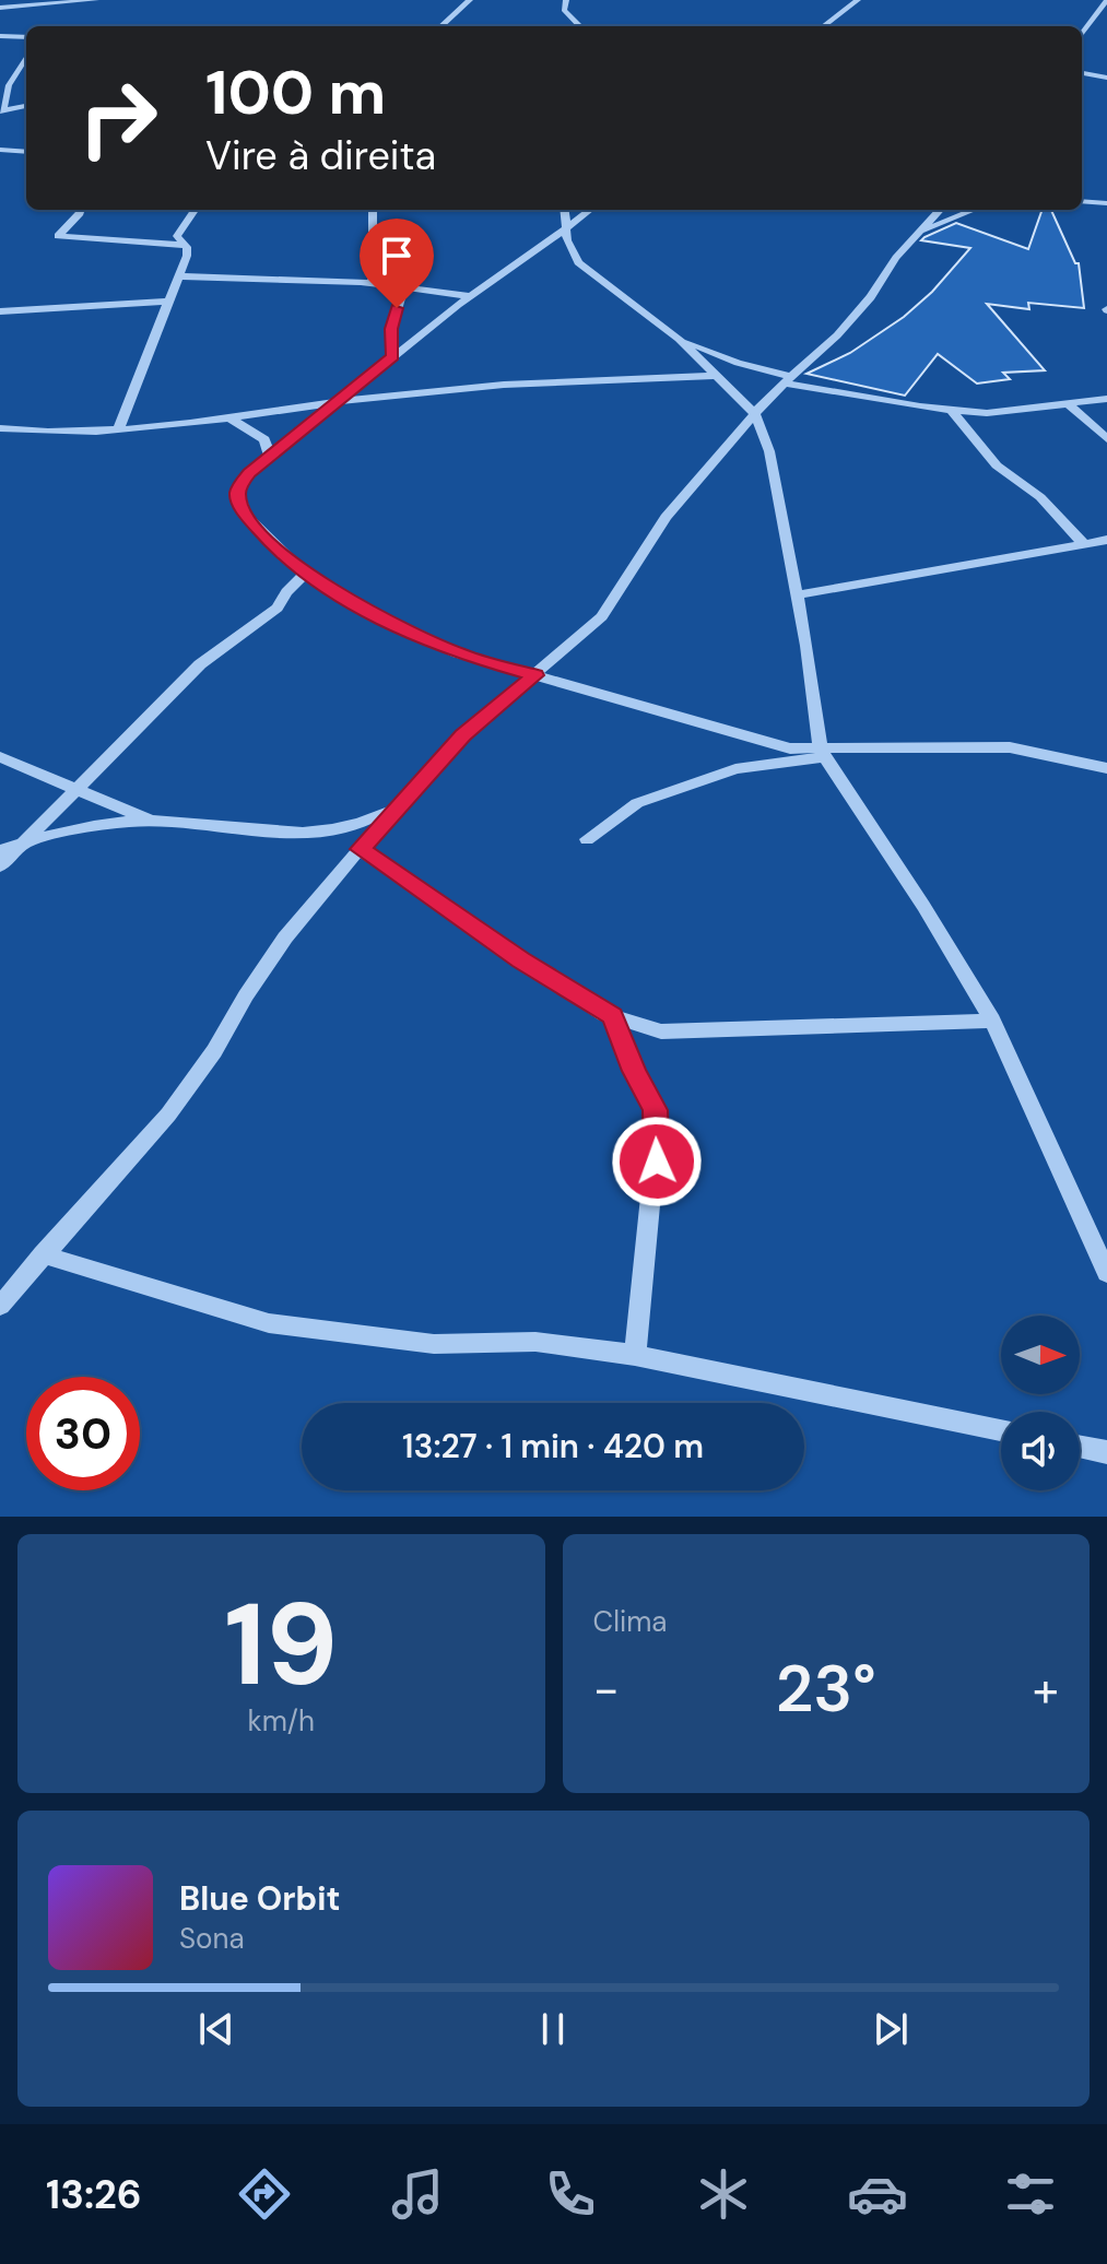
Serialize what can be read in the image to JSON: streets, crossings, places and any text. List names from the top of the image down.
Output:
{
  "north": "right",
  "page": {
    "turn": ["100 m", "Vire à direita"],
    "limit": "30",
    "trip": "13:27 · 1 min · 420 m",
    "tile": [
      ["19", "km/h"],
      "Clima"
    ],
    "heat": ["−", "23°", "+"],
    "song": ["Blue Orbit", "Sona"],
    "tabs": "13:26"
  }
}
